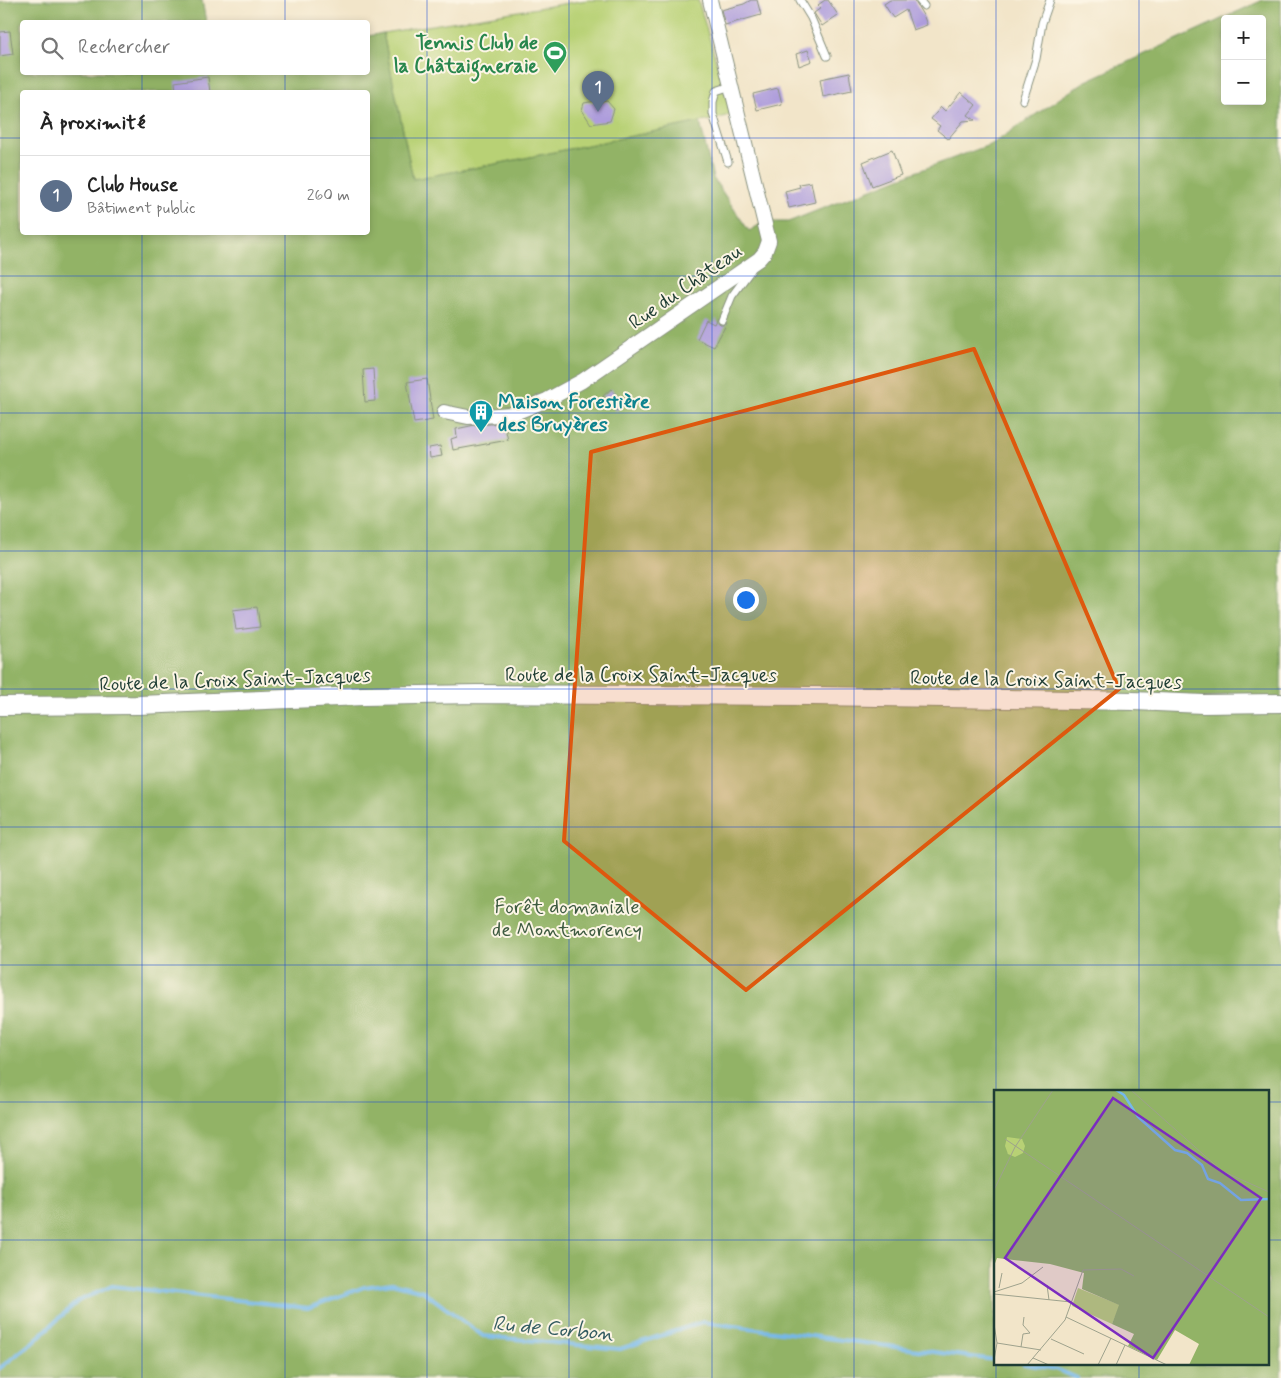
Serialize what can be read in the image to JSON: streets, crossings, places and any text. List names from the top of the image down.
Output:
{
  "streets": {
    "street": ["Rue du Château", "Route de la Croix Saint-Jacques"]
  },
  "water": ["Ru de Corbon"],
  "parks": ["Forêt domaniale de Montmorency"],
  "places": {
    "sports": ["Tennis Club de la Châtaigneraie"],
    "building": ["Maison Forestière des Bruyères"]
  },
  "page": {
    "map_buttons": ["+", "−"],
    "search": "Rechercher",
    "pins": "1",
    "heading": "À proximité",
    "list": [
      {
        "mark": "1",
        "name": "Club House",
        "note": "Bâtiment public",
        "value": "260 m"
      }
    ]
  }
}
